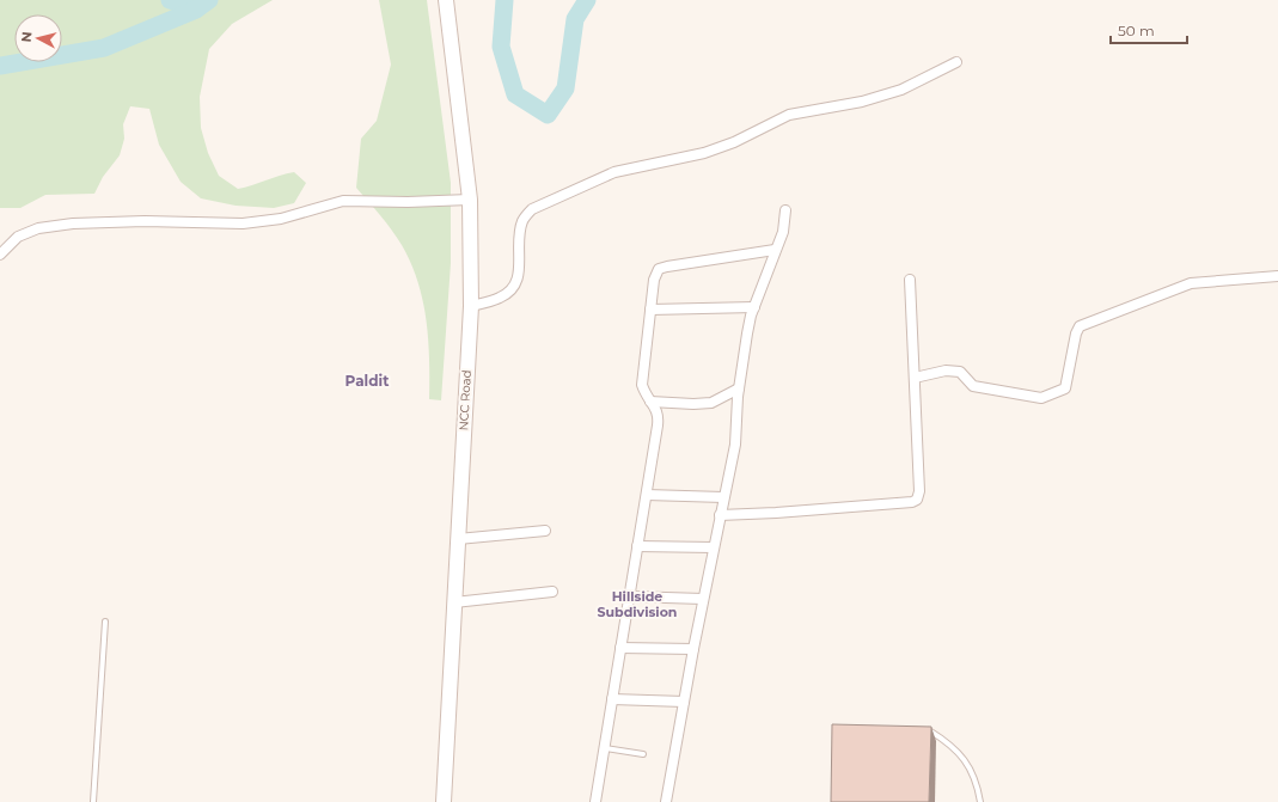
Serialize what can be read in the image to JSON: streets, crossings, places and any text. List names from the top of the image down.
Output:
{
  "streets": {
    "street": ["NCC Road"]
  },
  "districts": ["Paldit", "Hillside Subdivision"],
  "scale_bar": "50 m",
  "north": "left"
}
